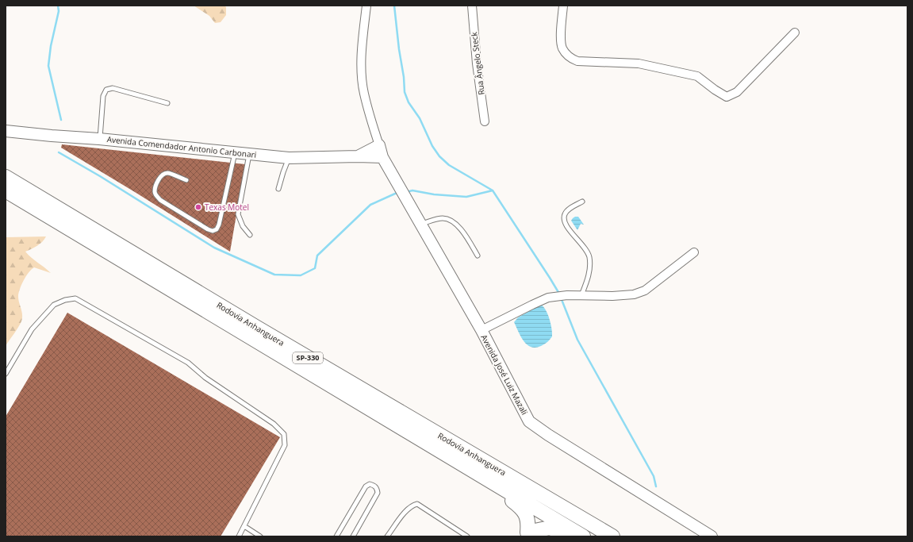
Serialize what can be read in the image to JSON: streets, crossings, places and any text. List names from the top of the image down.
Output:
{
  "streets": {
    "highway": ["Rodovia Anhanguera", "SP-330"],
    "main road": ["Avenida Comendador Antonio Carbonari", "Avenida José Luiz Mazali"],
    "street": ["Rua Ângelo Steck"]
  },
  "crossings": [
    ["Avenida Comendador Antonio Carbonari", "Avenida José Luiz Mazali"]
  ],
  "places": ["Texas Motel"]
}
